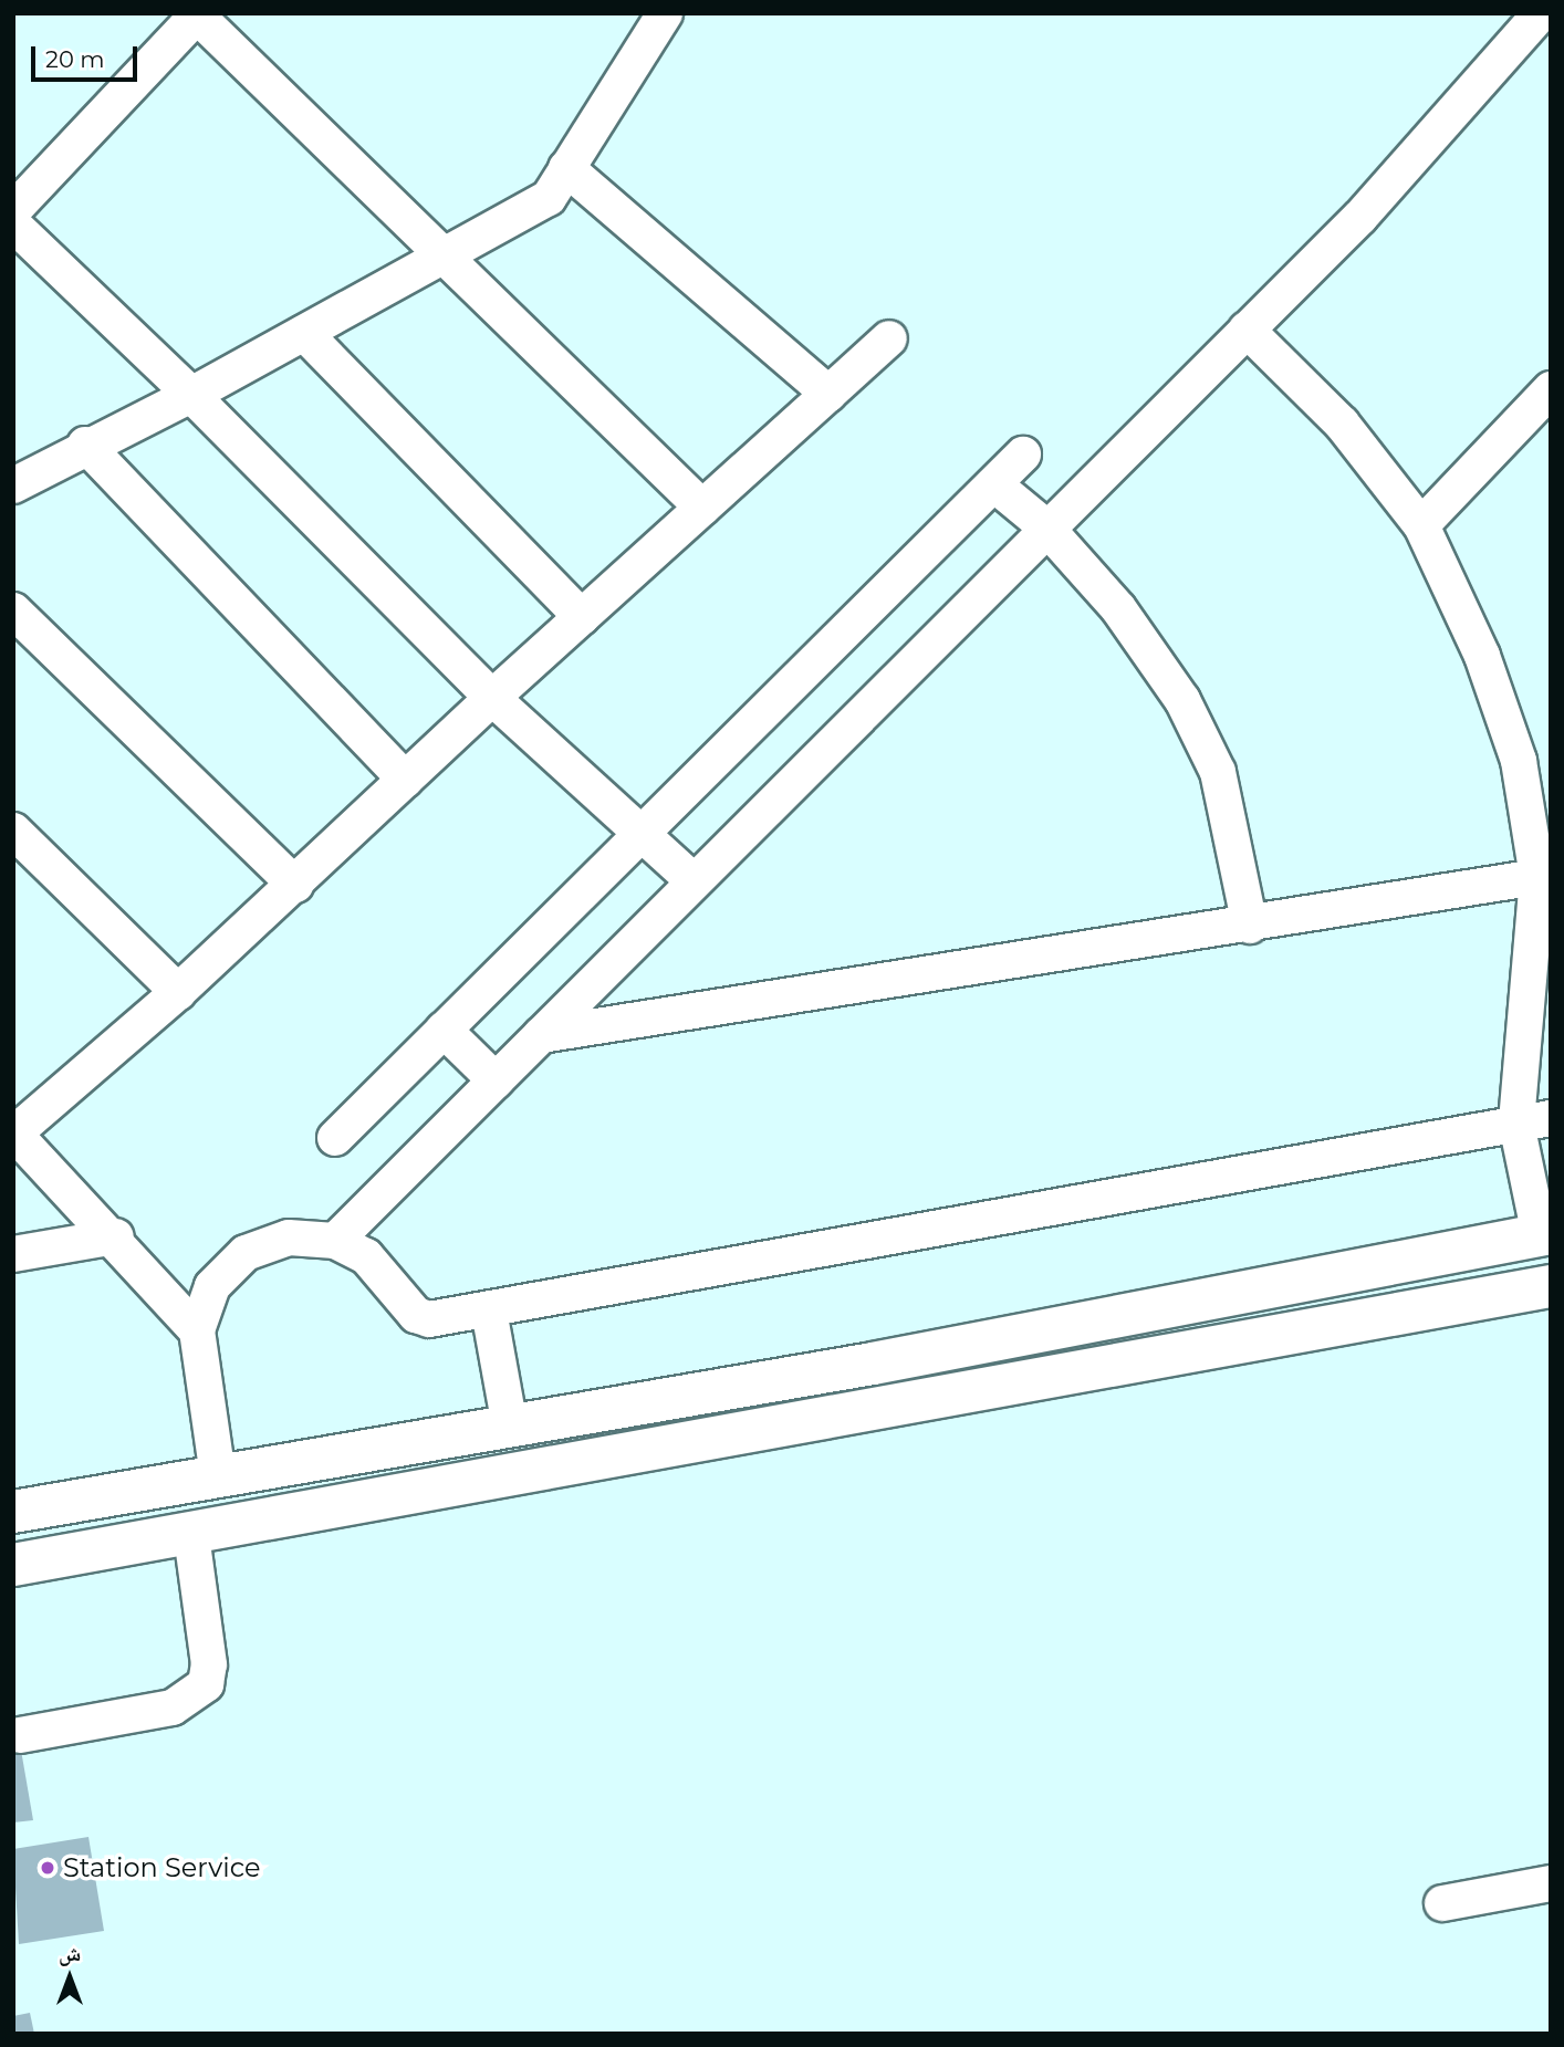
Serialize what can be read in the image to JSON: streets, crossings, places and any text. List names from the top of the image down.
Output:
{
  "places": ["Station Service"],
  "scale_bar": "20 m",
  "north": "top"
}
